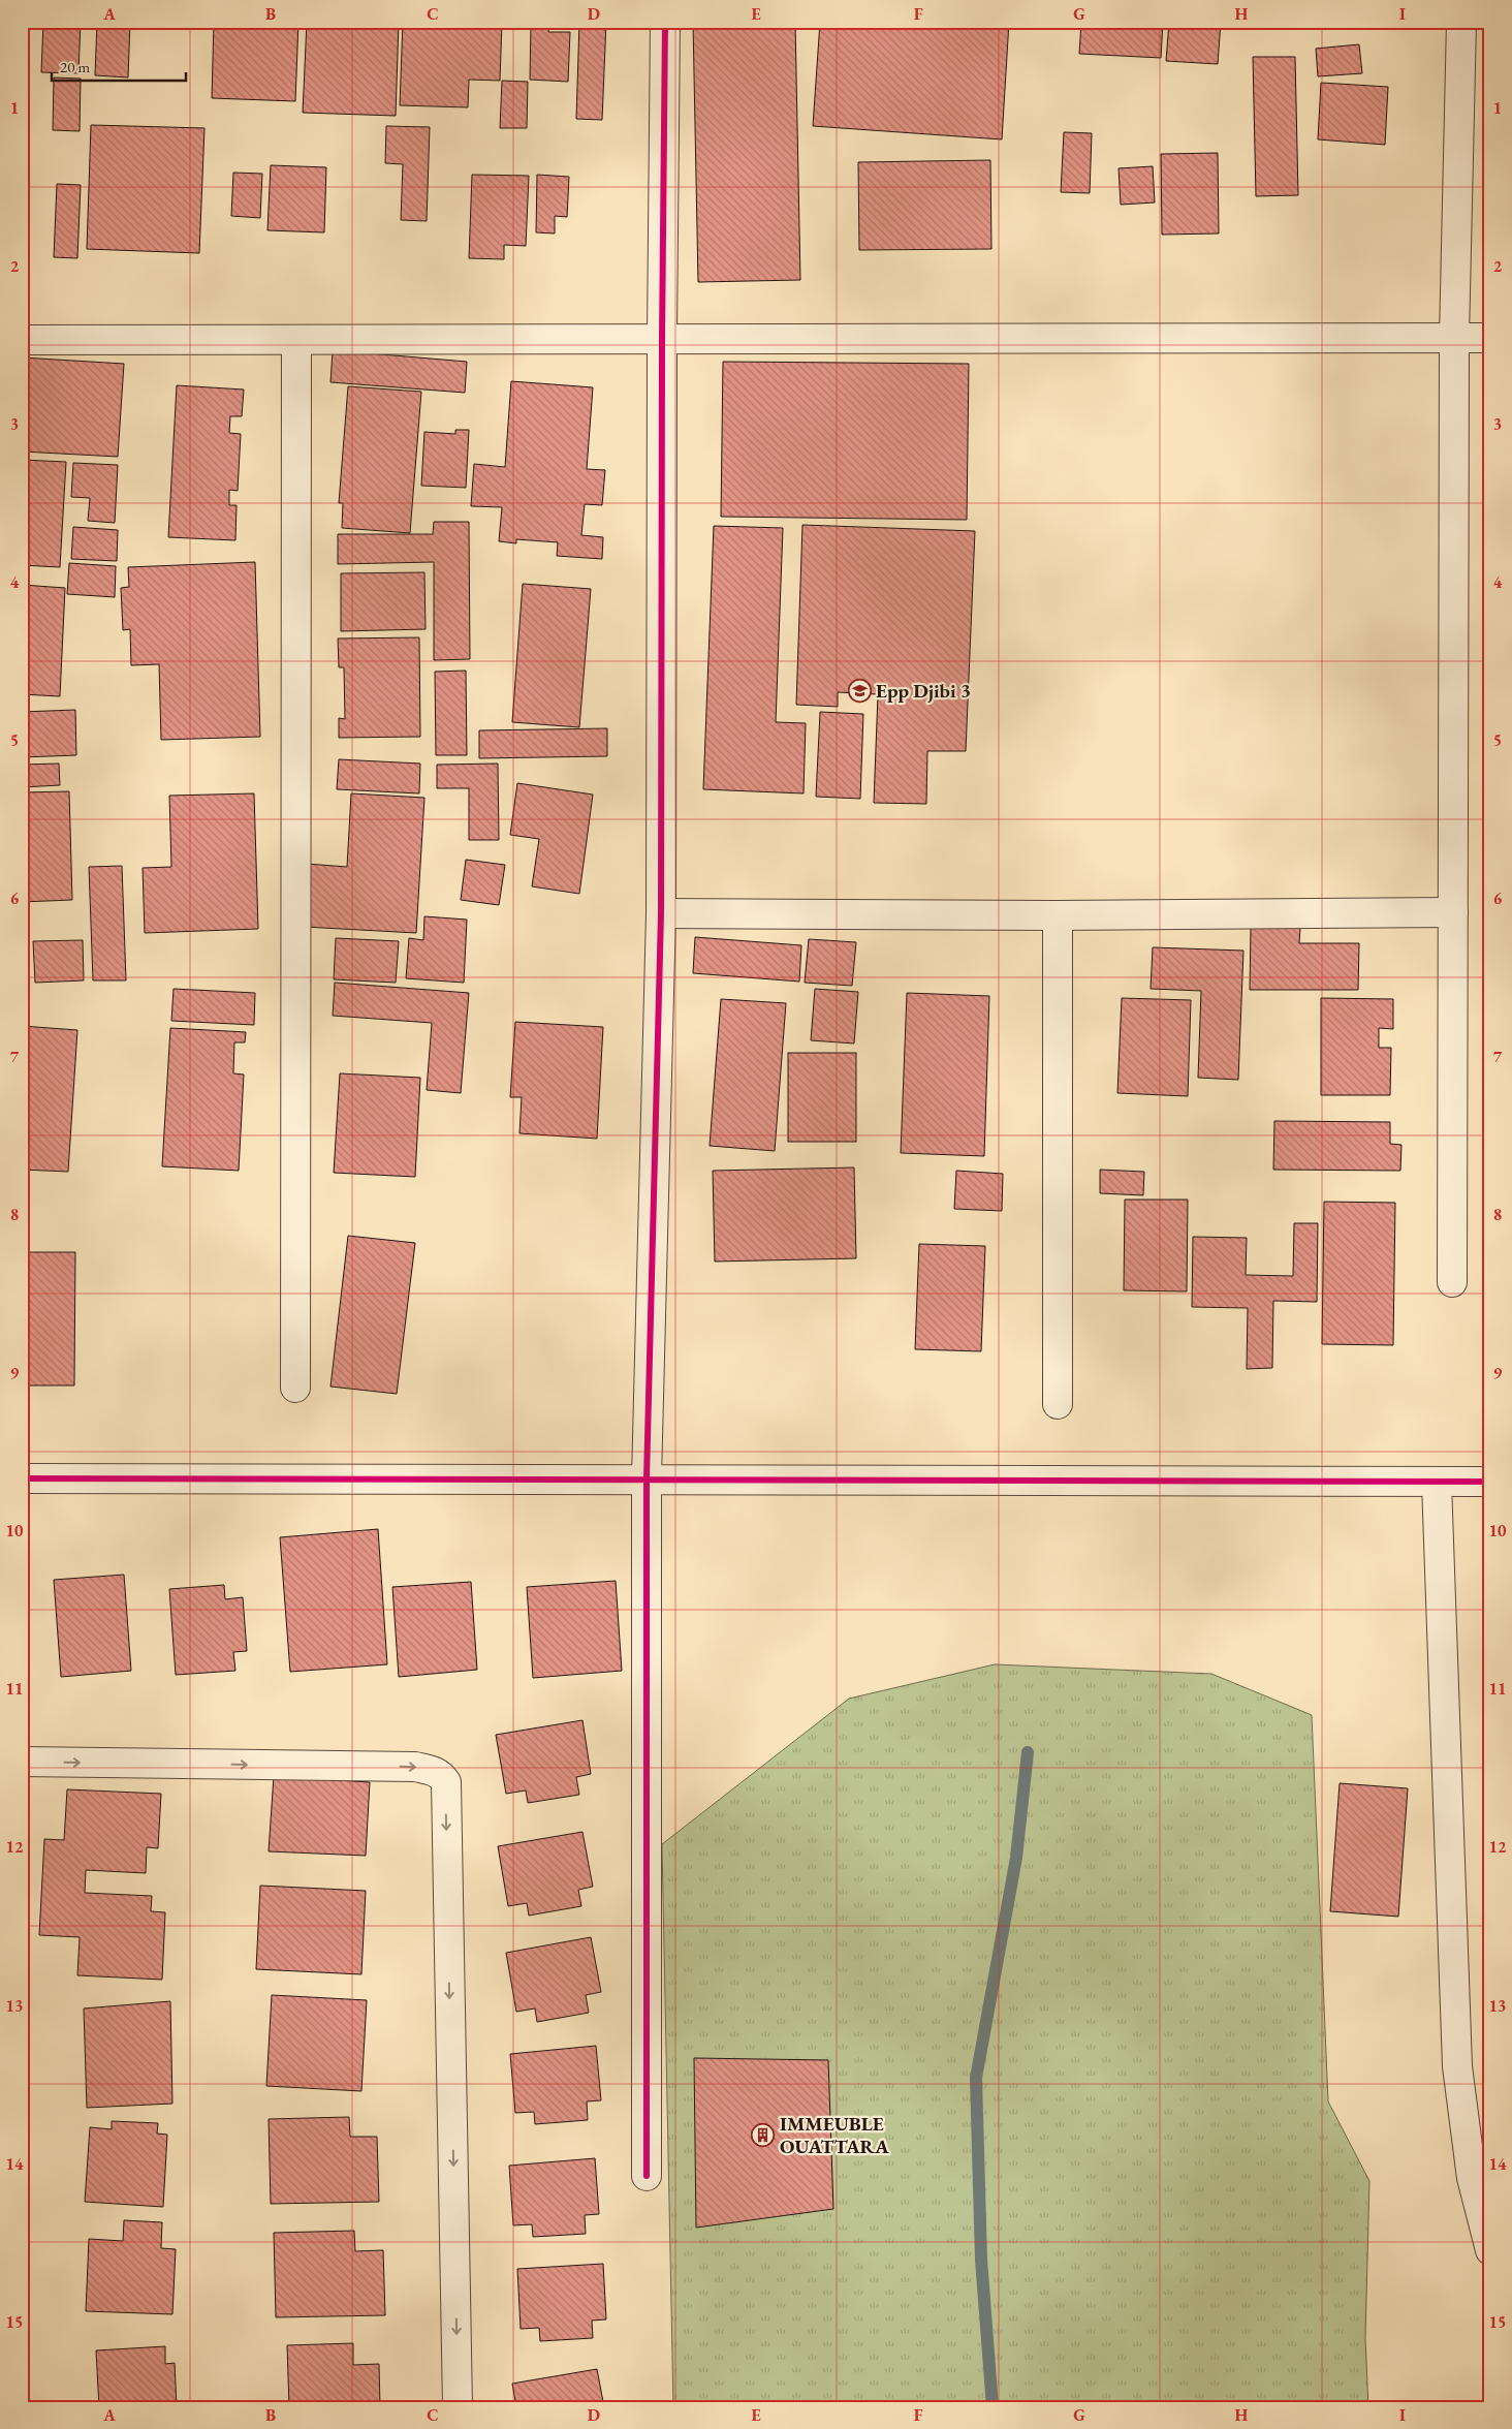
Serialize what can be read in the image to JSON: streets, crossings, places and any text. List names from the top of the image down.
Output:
{
  "places": {
    "school or university": ["Epp Djibi 3"],
    "building": ["IMMEUBLE OUATTARA"]
  },
  "scale_bar": "20 m",
  "grid": {
    "columns": [
      "A",
      "B",
      "C",
      "D",
      "E",
      "F",
      "G",
      "H",
      "I"
    ],
    "rows": [
      "1",
      "2",
      "3",
      "4",
      "5",
      "6",
      "7",
      "8",
      "9",
      "10",
      "11",
      "12",
      "13",
      "14",
      "15"
    ]
  }
}
